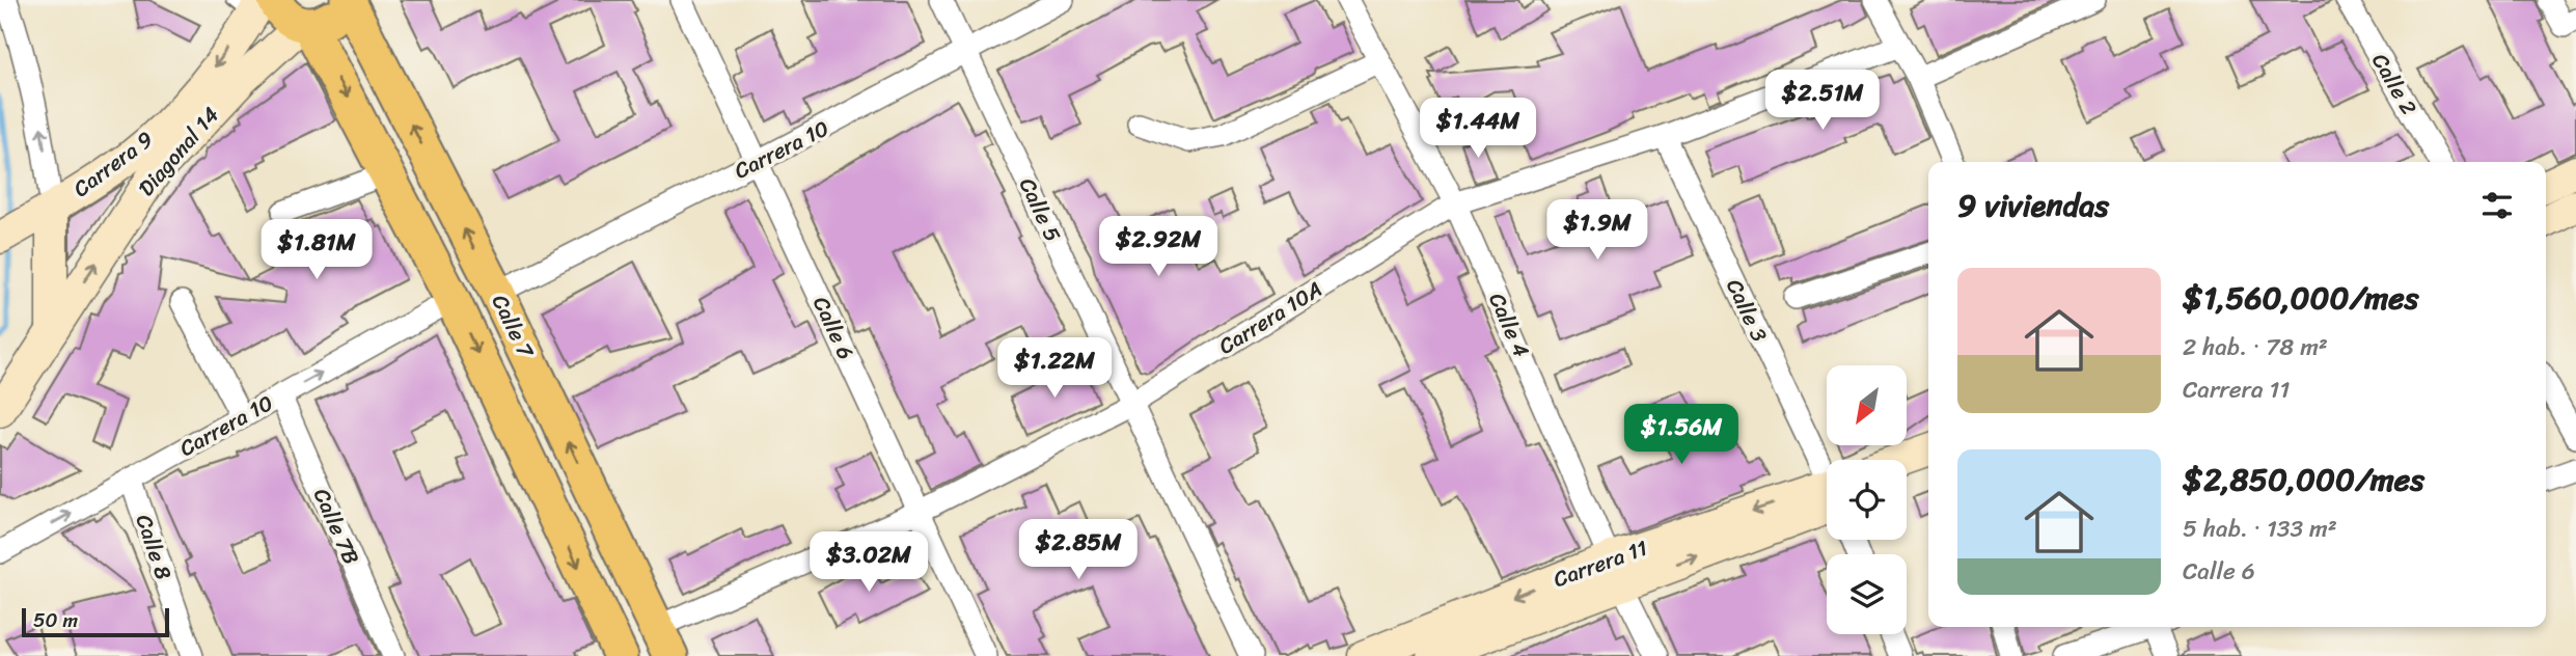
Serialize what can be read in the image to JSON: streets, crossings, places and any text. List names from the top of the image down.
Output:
{
  "streets": {
    "main road": ["Calle 7"],
    "street": [
      "Calle 2",
      "Carrera 10",
      "Diagonal 14",
      "Carrera 9",
      "Calle 5",
      "Calle 3",
      "Carrera 10A",
      "Calle 4",
      "Calle 6",
      "Calle 7B",
      "Calle 8",
      "Carrera 11"
    ]
  },
  "crossings": [
    ["Carrera 10", "Calle 5"],
    ["Carrera 10", "Calle 7"],
    ["Carrera 10", "Calle 6"],
    ["Carrera 10", "Calle 7B"],
    ["Carrera 10", "Calle 8"],
    ["Diagonal 14", "Calle 7"],
    ["Carrera 9", "Calle 7"],
    ["Calle 5", "Carrera 10A"],
    ["Calle 3", "Carrera 10A"],
    ["Carrera 10A", "Calle 4"],
    ["Carrera 10A", "Calle 7"],
    ["Carrera 10A", "Calle 6"],
    ["Calle 4", "Carrera 11"]
  ],
  "one_way": ["Diagonal 14"],
  "scale_bar": "50 m",
  "north": "bottom left",
  "page": {
    "price": [
      "$2.51M",
      "$1.44M",
      "$1.9M",
      "$2.92M",
      "$1.81M",
      "$1.22M",
      "$1.56M",
      "$2.85M",
      "$3.02M"
    ],
    "heading": "9 viviendas",
    "list": [
      {
        "name": "$1,560,000/mes",
        "note": "2 hab. · 78 m² · Carrera 11"
      },
      {
        "name": "$2,850,000/mes",
        "note": "5 hab. · 133 m² · Calle 6"
      }
    ],
    "scale": "50 m"
  }
}
